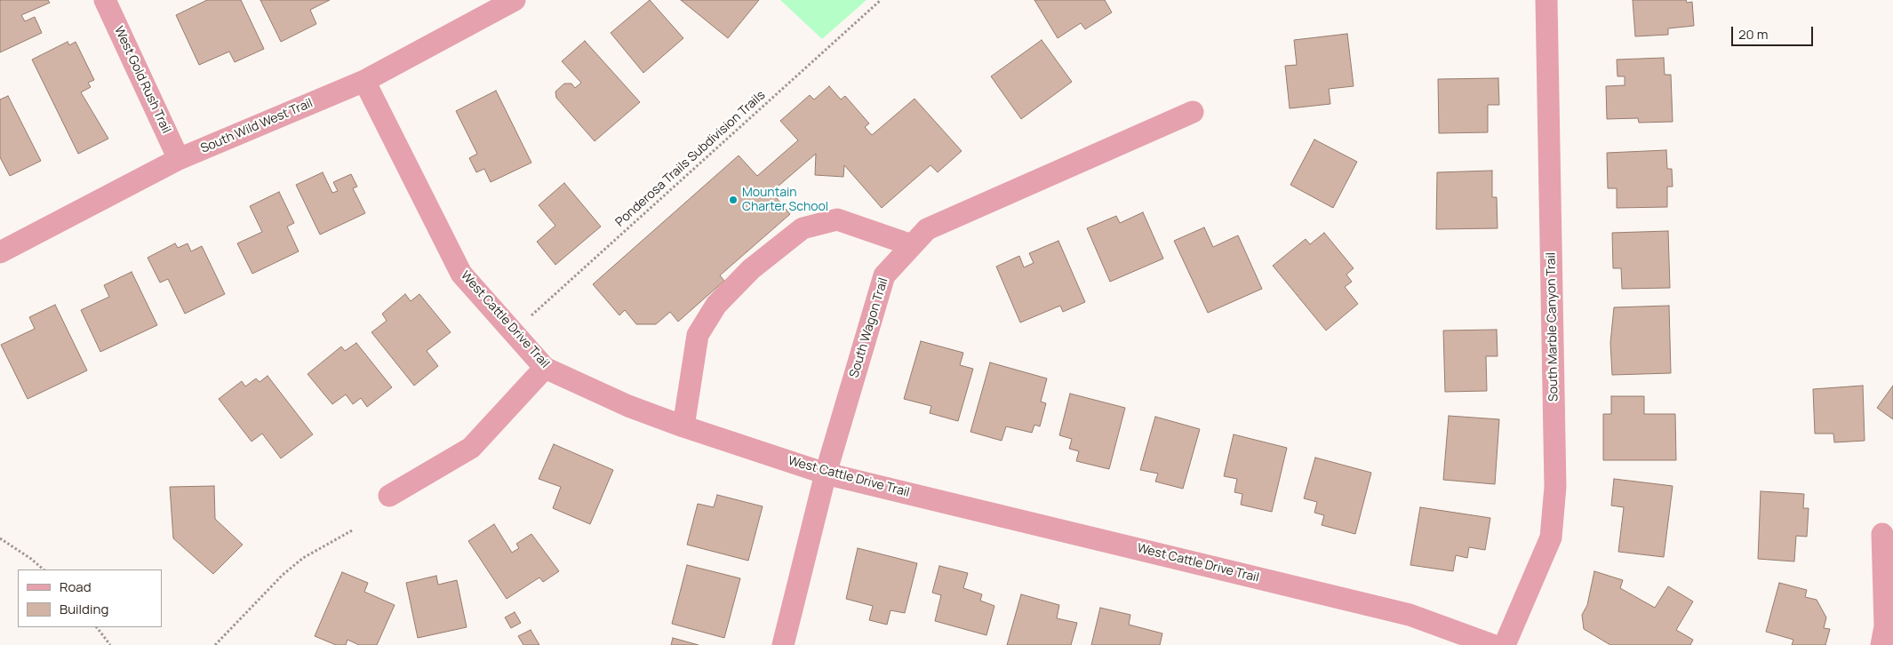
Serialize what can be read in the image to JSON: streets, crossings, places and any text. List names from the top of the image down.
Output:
{
  "streets": {
    "street": [
      "West Gold Rush Trail",
      "South Wild West Trail",
      "West Cattle Drive Trail",
      "South Marble Canyon Trail",
      "South Wagon Trail"
    ],
    "path": ["Ponderosa Trails Subdivision Trails"]
  },
  "crossings": [
    ["West Gold Rush Trail", "South Wild West Trail"],
    ["South Wild West Trail", "West Cattle Drive Trail"],
    ["Ponderosa Trails Subdivision Trails", "West Cattle Drive Trail"],
    ["West Cattle Drive Trail", "South Wagon Trail"]
  ],
  "places": ["Mountain Charter School"],
  "legend": ["Road", "Building"],
  "scale_bar": "20 m"
}
